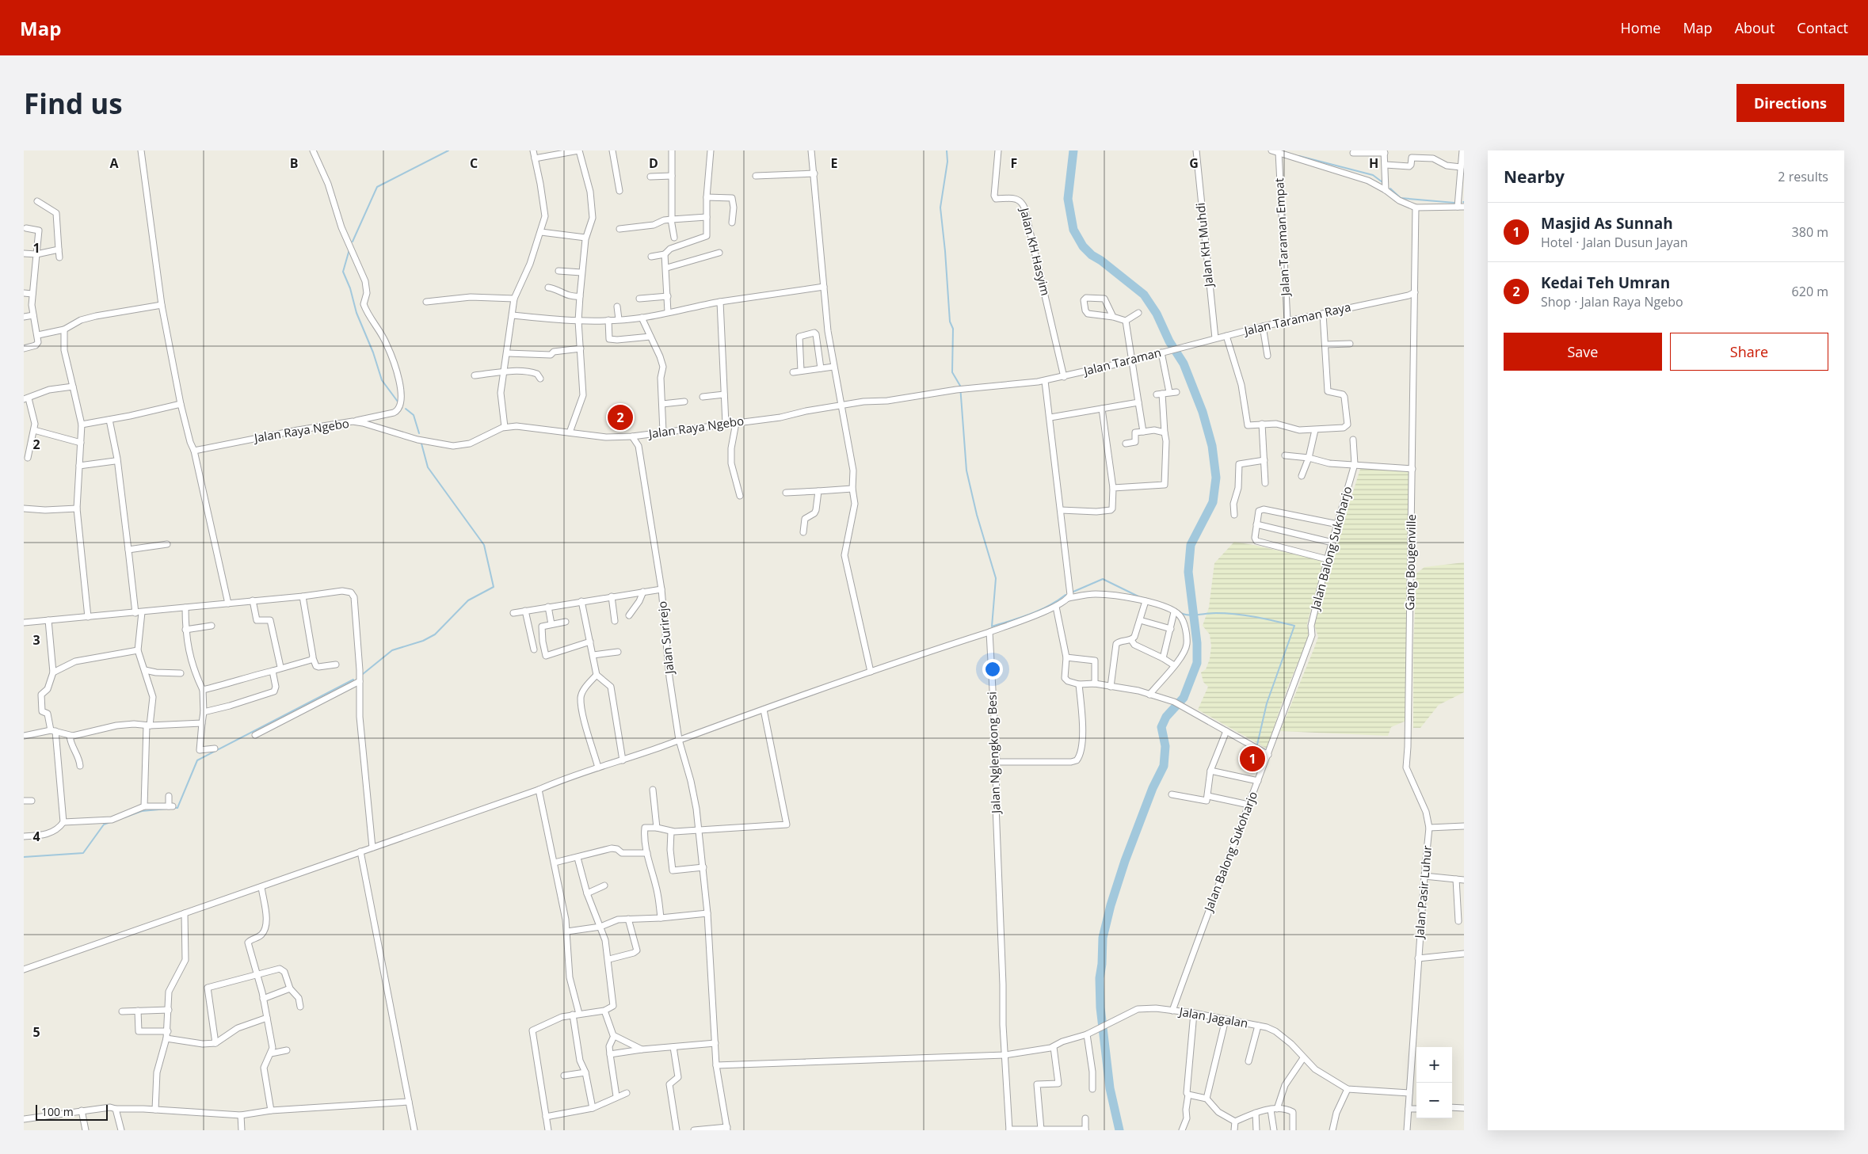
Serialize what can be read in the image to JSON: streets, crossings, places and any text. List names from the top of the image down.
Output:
{
  "streets": {
    "street": [
      "Jalan Taraman Empat",
      "Jalan KH Muhdi",
      "Jalan KH Hasyim",
      "Jalan Taraman Raya",
      "Jalan Taraman",
      "Jalan Raya Ngebo",
      "Jalan Balong Sukoharjo",
      "Gang Bougenville",
      "Jalan Surirejo",
      "Jalan Nglengkong Besi",
      "Jalan Pasir Luhur",
      "Jalan Jagalan"
    ]
  },
  "crossings": [
    ["Jalan Taraman Empat", "Jalan Taraman Raya"],
    ["Jalan KH Muhdi", "Jalan Taraman Raya"],
    ["Jalan KH Hasyim", "Jalan Taraman"],
    ["Jalan KH Hasyim", "Jalan Raya Ngebo"],
    ["Jalan Taraman Raya", "Jalan Taraman"],
    ["Jalan Taraman Raya", "Gang Bougenville"],
    ["Jalan Taraman", "Jalan Raya Ngebo"],
    ["Jalan Raya Ngebo", "Jalan Surirejo"],
    ["Jalan Balong Sukoharjo", "Jalan Jagalan"],
    ["Gang Bougenville", "Jalan Pasir Luhur"],
    ["Jalan Surirejo", "Jalan Jagalan"],
    ["Jalan Nglengkong Besi", "Jalan Jagalan"],
    ["Jalan Pasir Luhur", "Jalan Jagalan"]
  ],
  "scale_bar": "100 m",
  "page": {
    "header": "Map",
    "nav": [
      "Home",
      "Map",
      "About",
      "Contact"
    ],
    "buttons": [
      "Directions",
      ["Save", "Share"]
    ],
    "title": "Find us",
    "heading": ["Nearby", "2 results"],
    "list": [
      {
        "mark": "1",
        "name": "Masjid As Sunnah",
        "note": "Hotel · Jalan Dusun Jayan",
        "value": "380 m"
      },
      {
        "mark": "2",
        "name": "Kedai Teh Umran",
        "note": "Shop · Jalan Raya Ngebo",
        "value": "620 m"
      }
    ],
    "pins": ["2", "1"],
    "map_buttons": ["+", "−"],
    "scale": "100 m"
  },
  "grid": {
    "columns": [
      "A",
      "B",
      "C",
      "D",
      "E",
      "F",
      "G",
      "H"
    ],
    "rows": [
      "1",
      "2",
      "3",
      "4",
      "5"
    ]
  }
}
